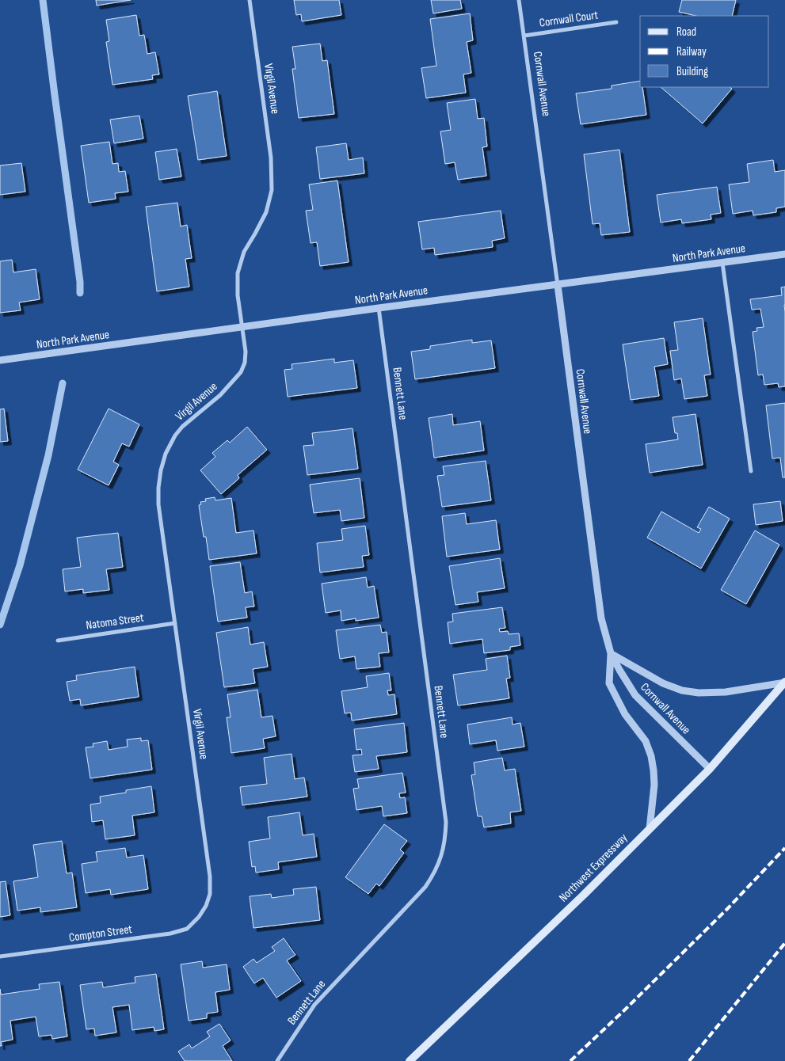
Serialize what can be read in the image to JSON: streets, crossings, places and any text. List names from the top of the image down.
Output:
{
  "streets": {
    "main road": ["Northwest Expressway"],
    "street": [
      "Cornwall Court",
      "Cornwall Avenue",
      "Virgil Avenue",
      "North Park Avenue",
      "Bennett Lane",
      "Natoma Street",
      "Compton Street"
    ]
  },
  "crossings": [
    ["Cornwall Court", "Cornwall Avenue"],
    ["Cornwall Avenue", "North Park Avenue"],
    ["Cornwall Avenue", "Northwest Expressway"],
    ["Virgil Avenue", "North Park Avenue"],
    ["Virgil Avenue", "Natoma Street"],
    ["Virgil Avenue", "Compton Street"],
    ["North Park Avenue", "Bennett Lane"]
  ],
  "legend": ["Road", "Railway", "Building"]
}
